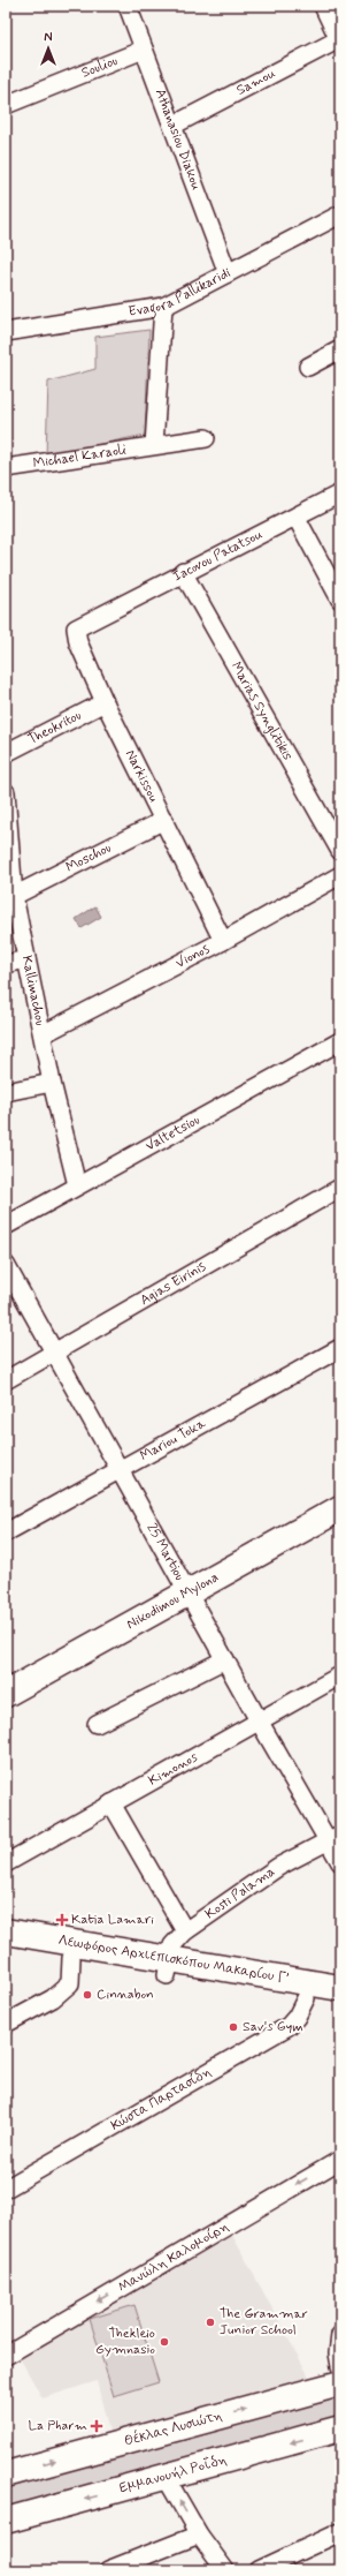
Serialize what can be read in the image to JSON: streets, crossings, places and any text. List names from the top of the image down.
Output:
{
  "streets": {
    "street": [
      "Souliou",
      "Samou",
      "Athanasiou Diakou",
      "Evagora Pallikaridi",
      "Michael Karaoli",
      "Iacovou Patatsou",
      "Marias Synglitikis",
      "Theokritou",
      "Narkissou",
      "Moschou",
      "Vionos",
      "Kallimachou",
      "Valtetsiou",
      "Agias Eirinis",
      "Mariou Toka",
      "25 Martiou",
      "Nikodimou Mylona",
      "Kimonos",
      "Kosti Palama",
      "Λεωφόρος Αρχιεπισκόπου Μακαρίου Γ’",
      "Κώστα Παρτασίδη",
      "Μανώλη Καλομοίρη",
      "Θέκλας Λυσιώτη",
      "Εμμανουήλ Ροΐδη"
    ]
  },
  "crossings": [
    ["Souliou", "Athanasiou Diakou"],
    ["Samou", "Athanasiou Diakou"],
    ["Athanasiou Diakou", "Evagora Pallikaridi"],
    ["Iacovou Patatsou", "Marias Synglitikis"],
    ["Iacovou Patatsou", "Narkissou"],
    ["Theokritou", "Narkissou"],
    ["Narkissou", "Moschou"],
    ["Narkissou", "Vionos"],
    ["Moschou", "Kallimachou"],
    ["Vionos", "Kallimachou"],
    ["Kallimachou", "Valtetsiou"],
    ["Agias Eirinis", "25 Martiou"],
    ["Mariou Toka", "25 Martiou"],
    ["25 Martiou", "Nikodimou Mylona"],
    ["25 Martiou", "Kimonos"],
    ["25 Martiou", "Kosti Palama"],
    ["Kosti Palama", "Λεωφόρος Αρχιεπισκόπου Μακαρίου Γ’"],
    ["Λεωφόρος Αρχιεπισκόπου Μακαρίου Γ’", "Κώστα Παρτασίδη"]
  ],
  "one_way": ["Μανώλη Καλομοίρη"],
  "places": {
    "health": ["Katia Lamari", "La Pharm"],
    "other": [
      "Cinnabon",
      "Sav's Gym",
      "The Grammar Junior School",
      "Thekleio Gymnasio"
    ]
  },
  "north": "top"
}
